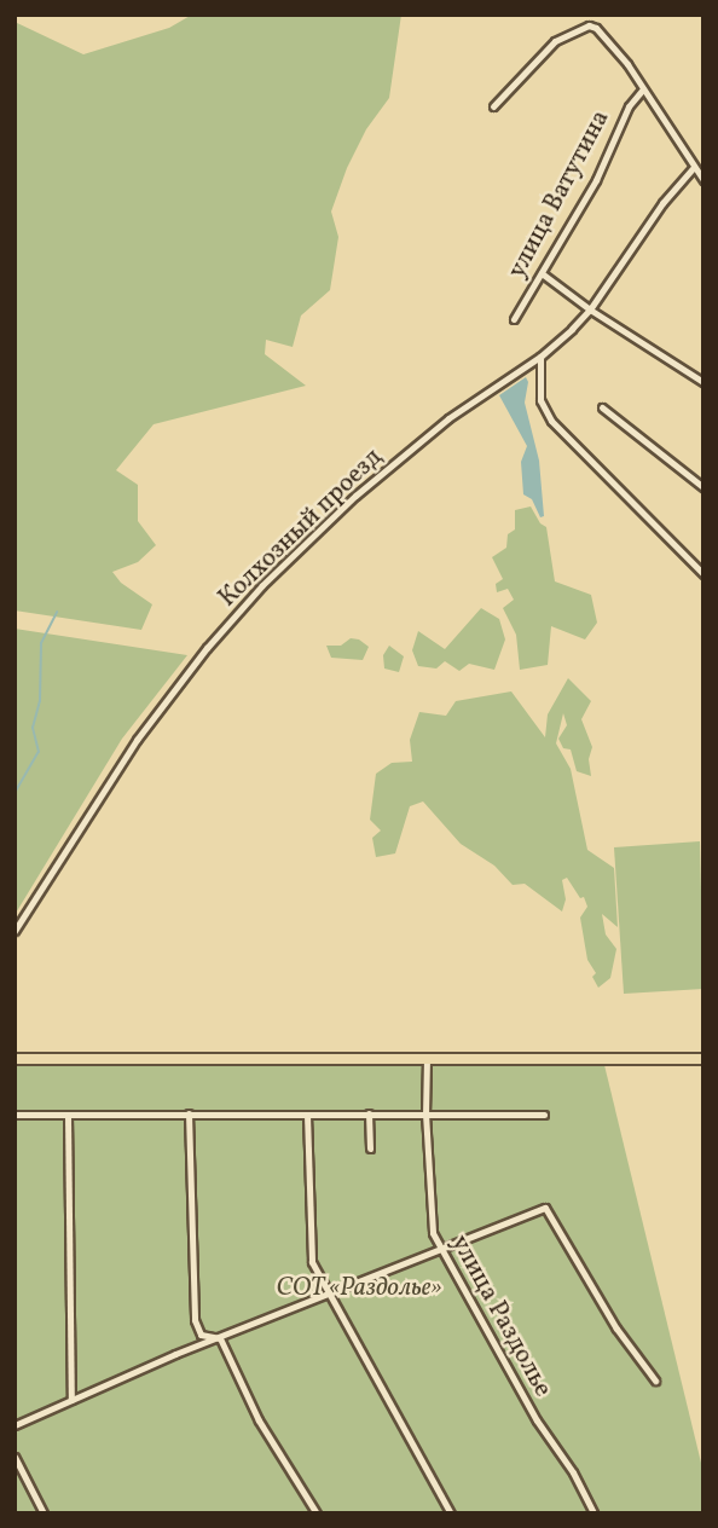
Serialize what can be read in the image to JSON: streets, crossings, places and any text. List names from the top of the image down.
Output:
{
  "streets": {
    "street": ["улица Ватутина", "Колхозный проезд", "улица Раздолье"]
  },
  "parks": ["СОТ «Раздолье»"]
}
